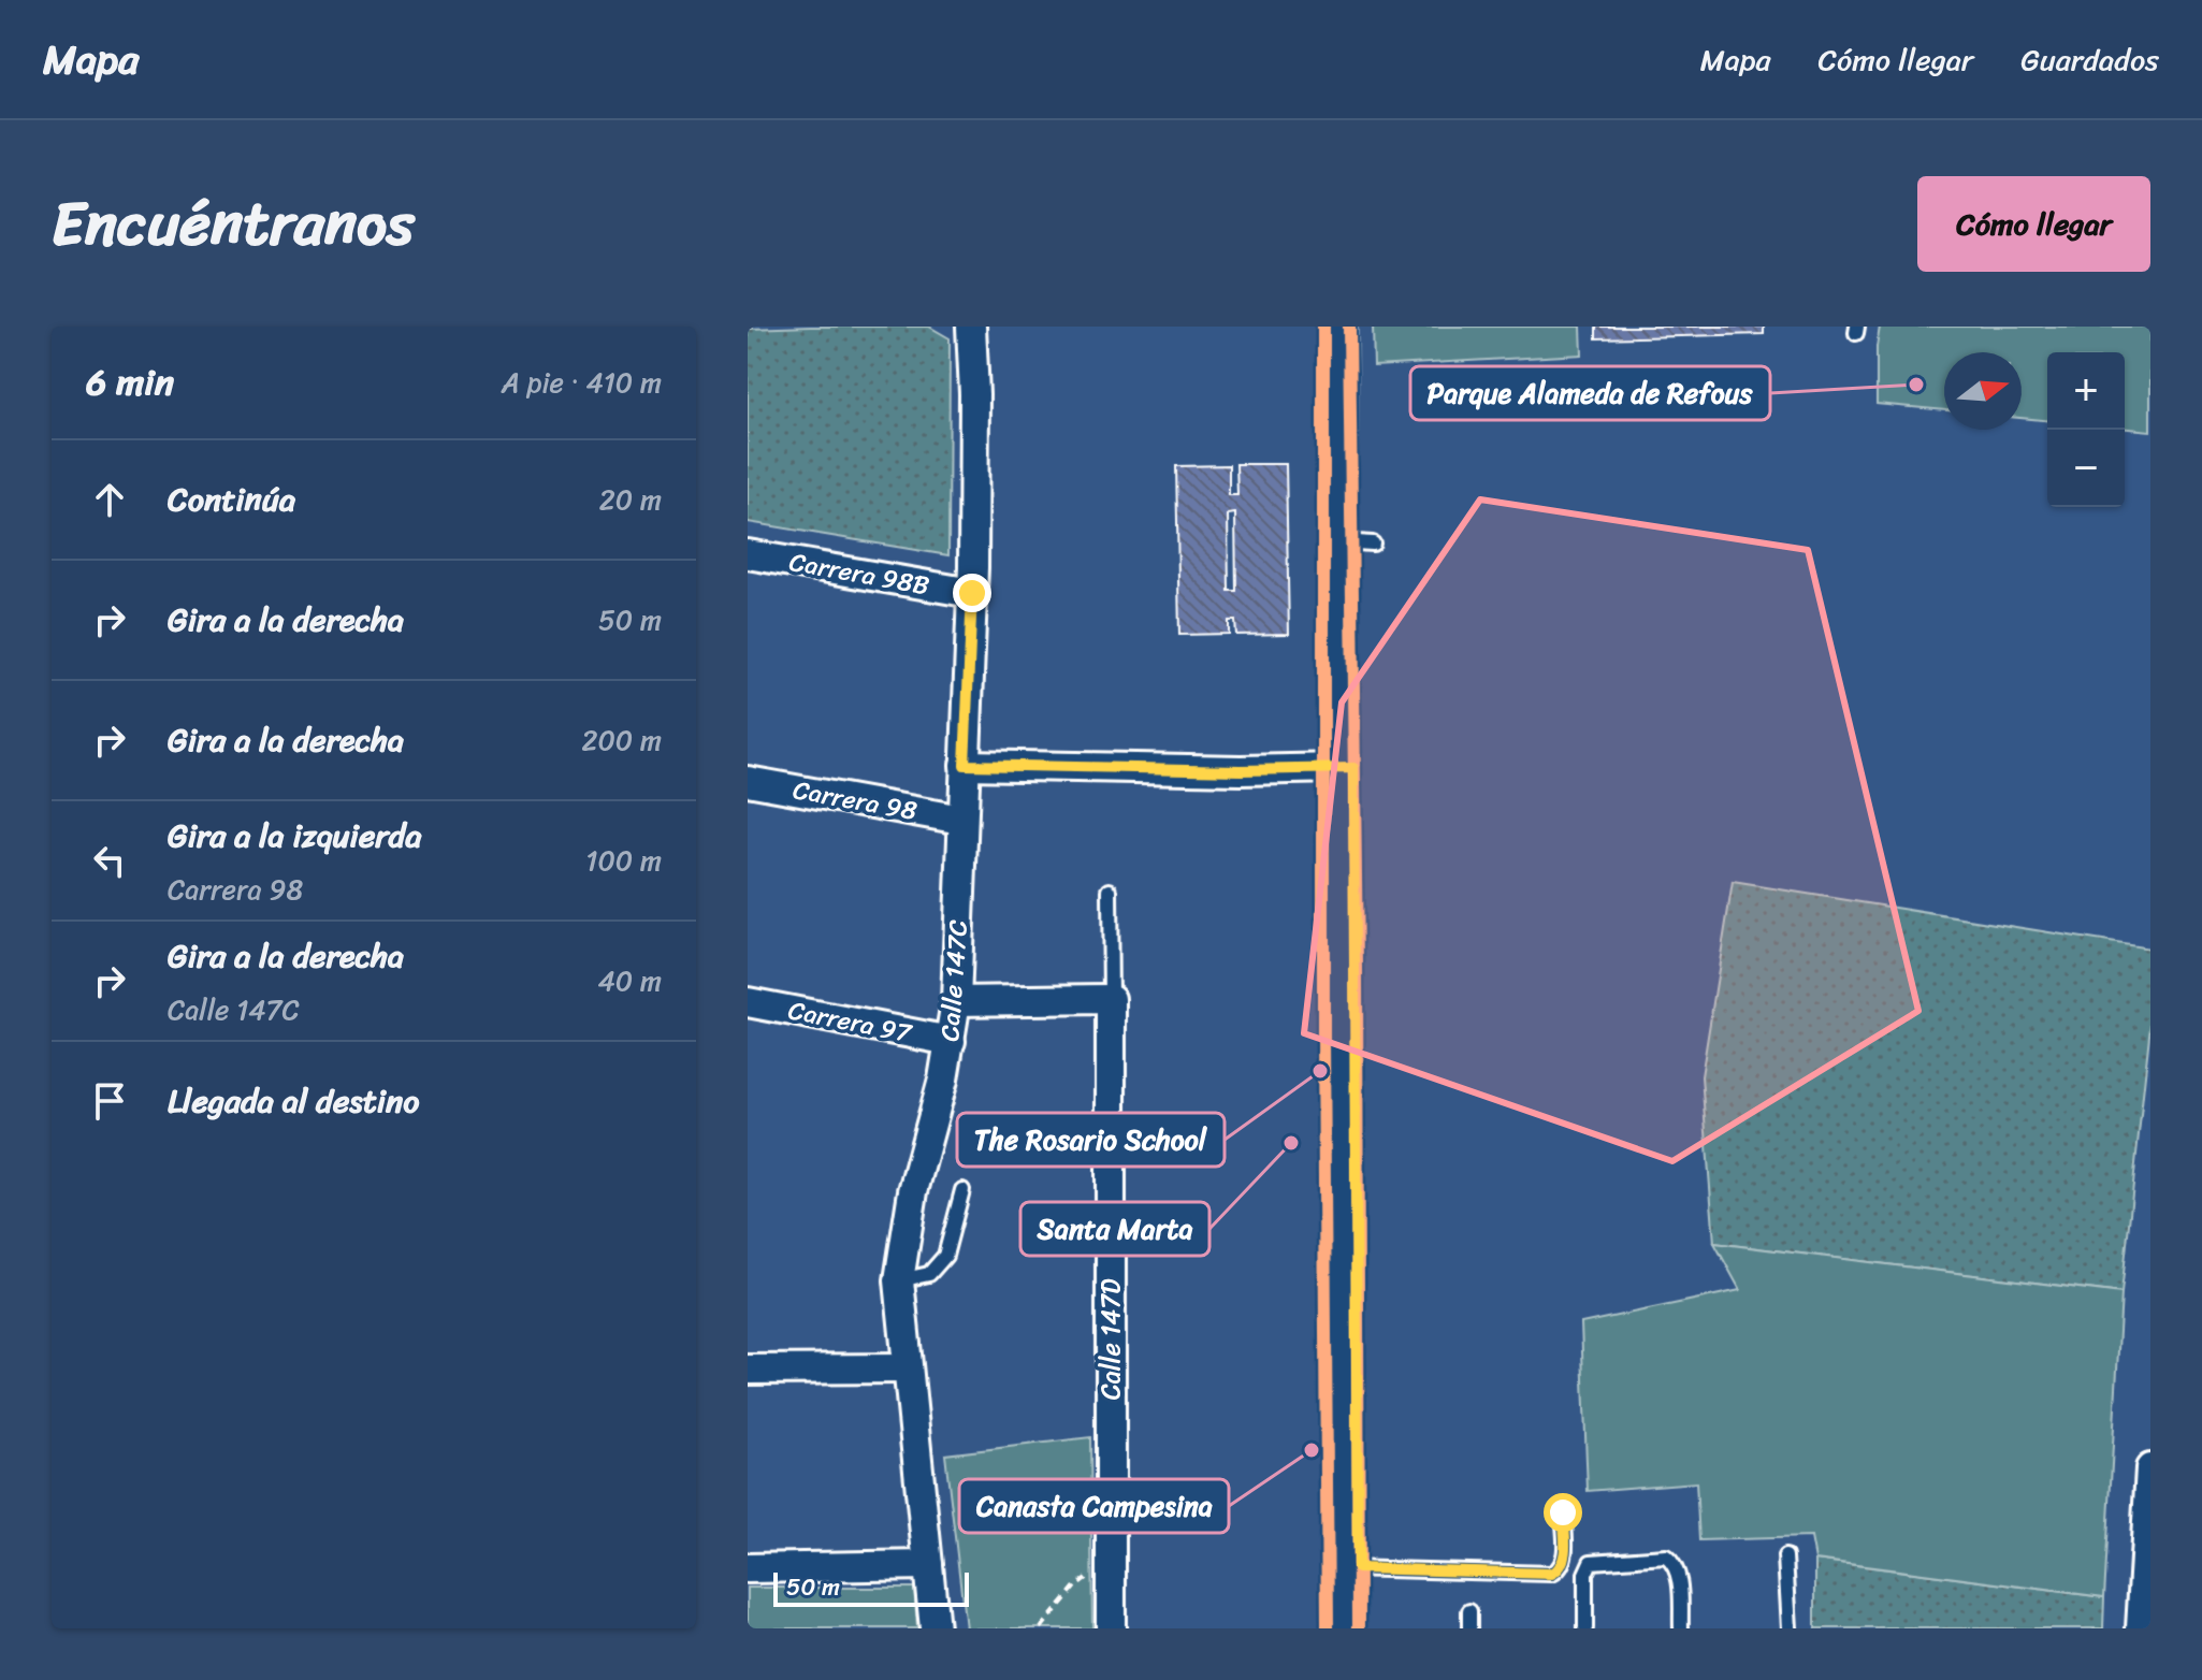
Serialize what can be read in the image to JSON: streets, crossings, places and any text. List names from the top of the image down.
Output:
{
  "streets": {
    "street": [
      "Carrera 98B",
      "Carrera 98",
      "Calle 147C",
      "Carrera 97",
      "Calle 147D"
    ]
  },
  "crossings": [
    ["Carrera 98B", "Calle 147C"],
    ["Carrera 98", "Calle 147C"],
    ["Calle 147C", "Carrera 97"]
  ],
  "places": [
    "Parque Alameda de Refous",
    "The Rosario School",
    "Santa Marta",
    "Canasta Campesina"
  ],
  "scale_bar": "50 m",
  "north": "right",
  "page": {
    "header": "Mapa",
    "nav": ["Mapa", "Cómo llegar", "Guardados"],
    "title": "Encuéntranos",
    "buttons": "Cómo llegar",
    "heading": ["6 min", "A pie · 410 m"],
    "map_buttons": ["+", "−"],
    "list": [
      ["Continúa", "20 m"],
      ["Gira a la derecha", "50 m"],
      ["Gira a la derecha", "200 m"],
      ["Gira a la izquierda", "Carrera 98", "100 m"],
      ["Gira a la derecha", "Calle 147C", "40 m"],
      "Llegada al destino"
    ],
    "scale": "50 m"
  }
}
